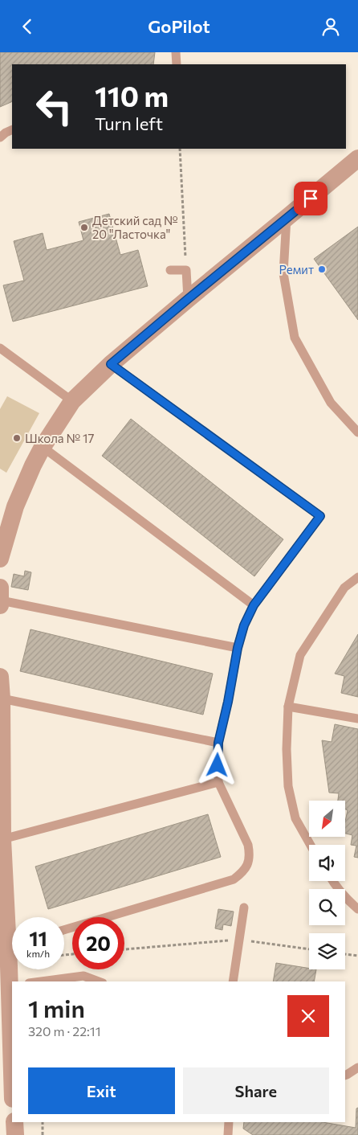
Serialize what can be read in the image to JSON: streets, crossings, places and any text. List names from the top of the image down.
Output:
{
  "places": ["Детский сад № 20 \"Ласточка\"", "Ремит", "Школа № 17"],
  "north": "bottom left",
  "page": {
    "header": "GoPilot",
    "turn": ["110 m", "Turn left"],
    "speed": "11 km/h",
    "limit": "20",
    "heading": ["1 min", "320 m · 22:11"],
    "buttons": ["Exit", "Share"]
  }
}
